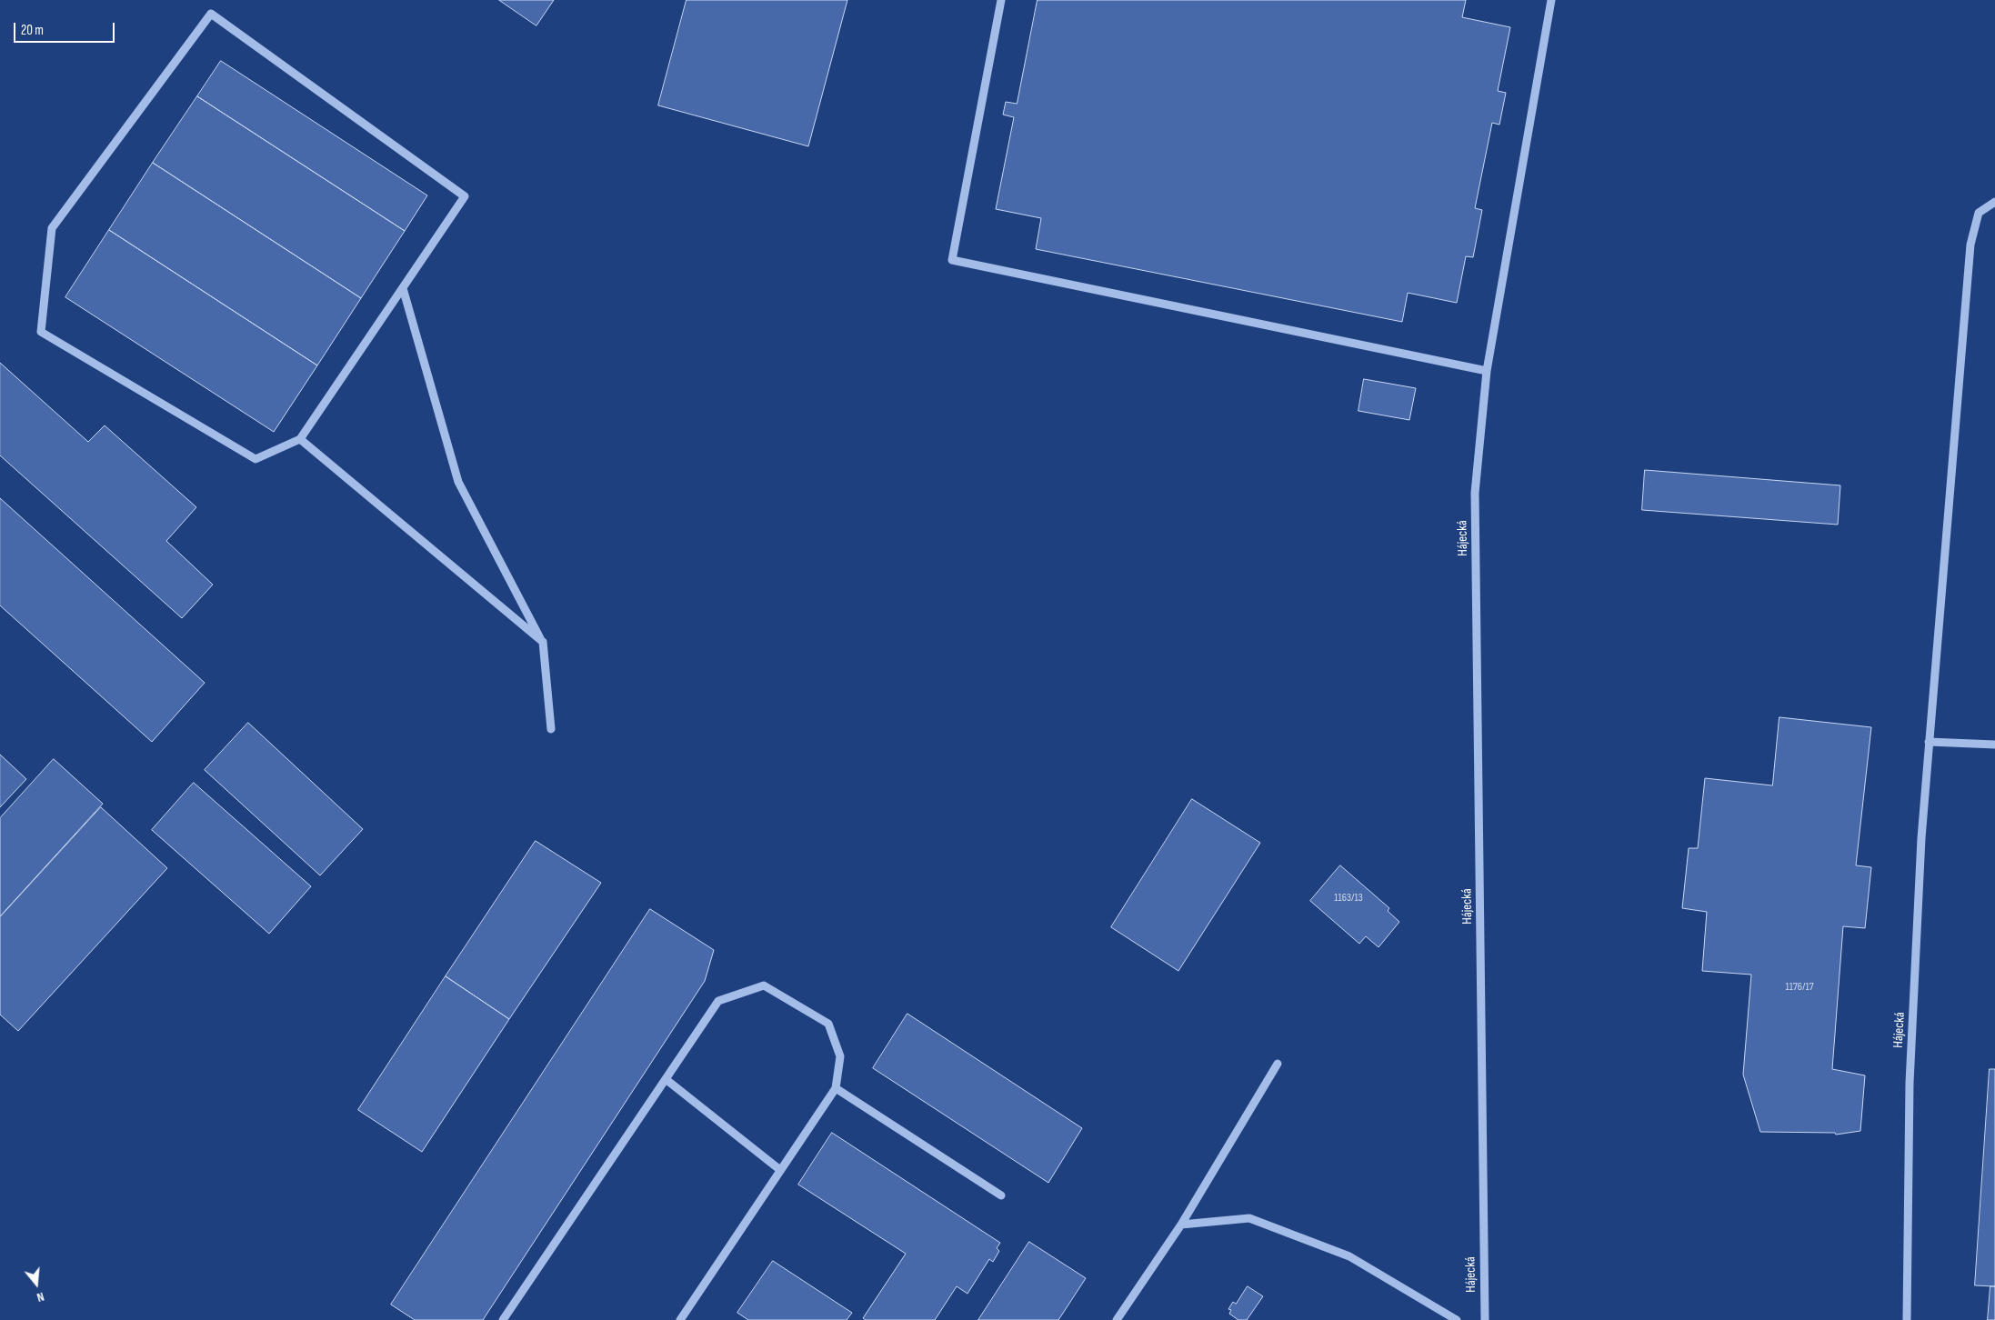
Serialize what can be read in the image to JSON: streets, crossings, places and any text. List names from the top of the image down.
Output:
{
  "streets": {
    "street": ["Hájecká"]
  },
  "house_numbers": ["1163/13", "1176/17"],
  "scale_bar": "20 m",
  "north": "bottom"
}
